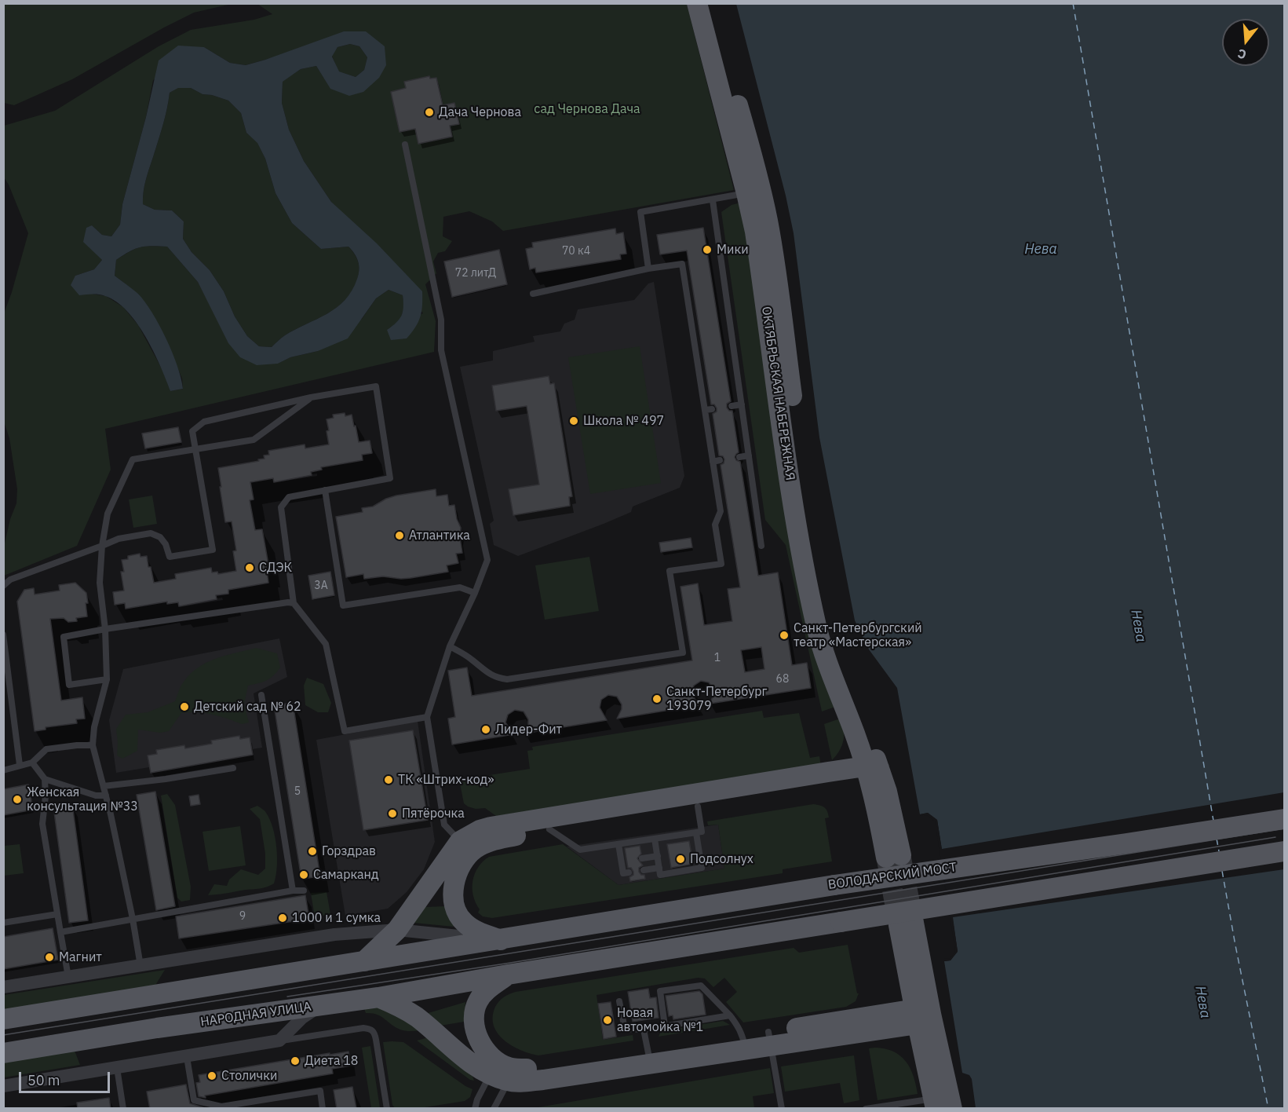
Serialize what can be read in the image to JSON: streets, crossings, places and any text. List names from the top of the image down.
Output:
{
  "streets": {
    "main road": ["ОКТЯБРЬСКАЯ НАБЕРЕЖНАЯ", "ВОЛОДАРСКИЙ МОСТ", "НАРОДНАЯ УЛИЦА"]
  },
  "water": ["Нева"],
  "parks": ["сад Чернова Дача"],
  "places": [
    "Дача Чернова",
    "Мики",
    "Школа № 497",
    "Атлантика",
    "СДЭК",
    "Санкт-Петербургский театр «Мастерская»",
    "Санкт-Петербург 193079",
    "Детский сад № 62",
    "Лидер-Фит",
    "ТК «Штрих-код»",
    "Женская консультация №33",
    "Пятёрочка",
    "Горздрав",
    "Подсолнух",
    "Самарканд",
    "1000 и 1 сумка",
    "Магнит",
    "Новая автомойка №1",
    "Диета 18",
    "Столички"
  ],
  "house_numbers": [
    "70 к4",
    "72 литД",
    "3А",
    "1",
    "68",
    "5",
    "9"
  ],
  "scale_bar": "50 m",
  "north": "bottom"
}
